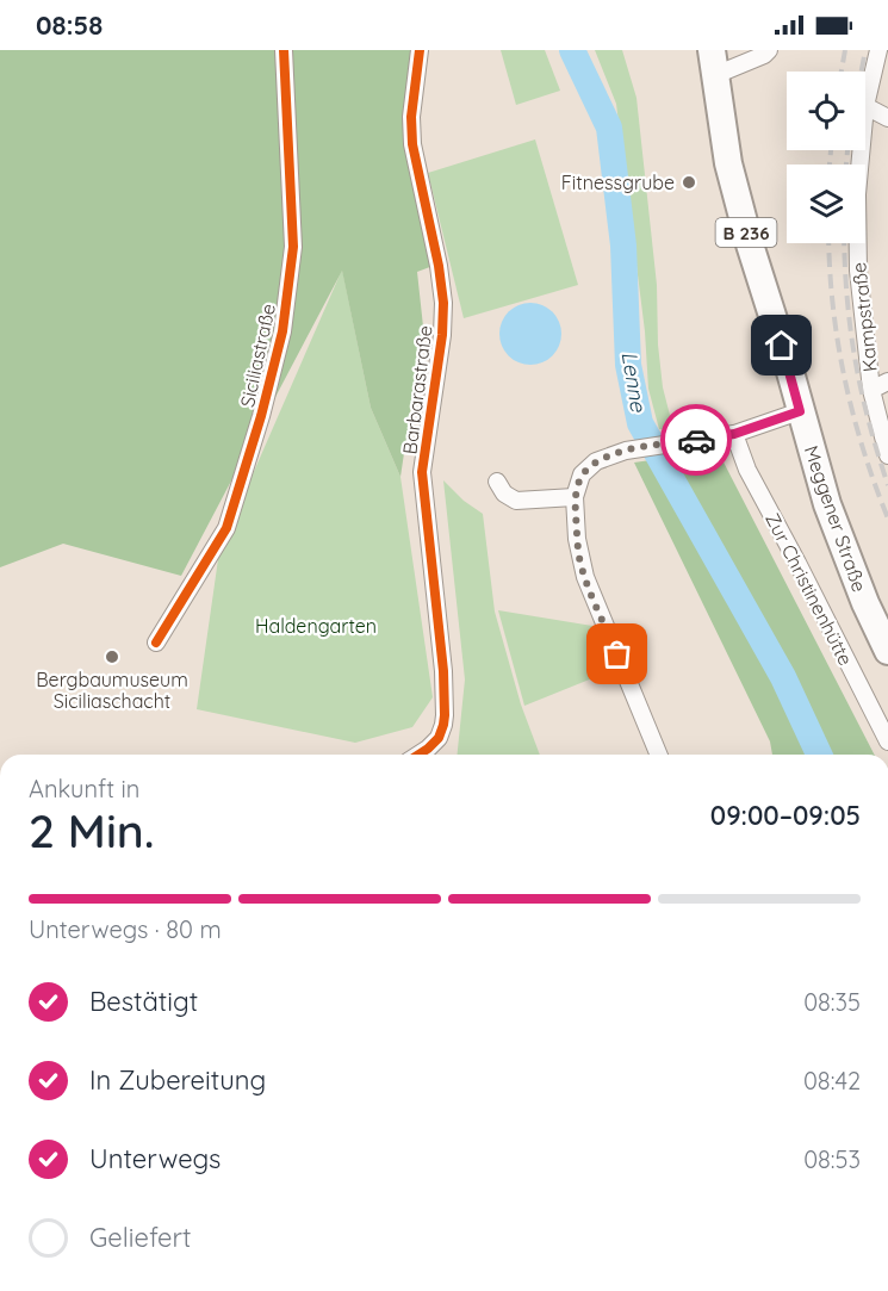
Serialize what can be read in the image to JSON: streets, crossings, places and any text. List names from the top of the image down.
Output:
{
  "streets": {
    "main road": ["B 236", "Meggener Straße"],
    "street": [
      "Kampstraße",
      "Siciliastraße",
      "Barbarastraße",
      "Zur Christinenhütte"
    ]
  },
  "water": ["Lenne"],
  "parks": ["Haldengarten"],
  "places": ["Fitnessgrube", "Bergbaumuseum Siciliaschacht"],
  "page": {
    "status": "08:58",
    "heading": ["2 Min.", "Ankunft in", "09:00–09:05"],
    "bar": "Unterwegs · 80 m",
    "list": [
      ["Bestätigt", "08:35"],
      ["In Zubereitung", "08:42"],
      ["Unterwegs", "08:53"],
      "Geliefert"
    ]
  }
}
